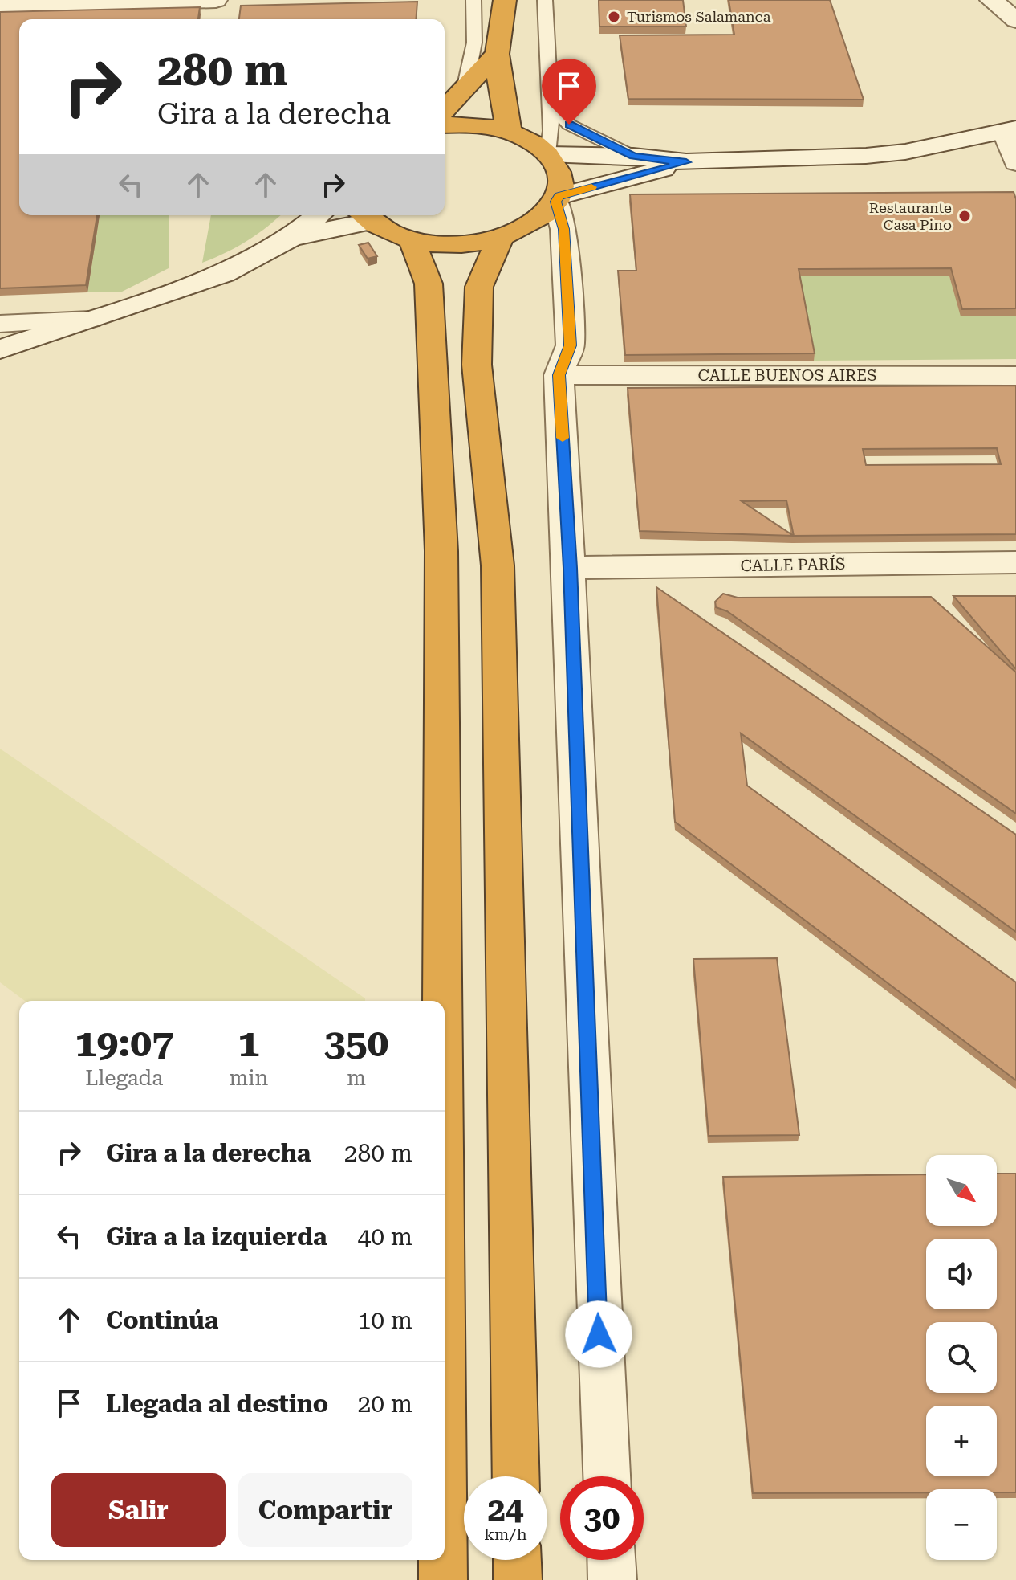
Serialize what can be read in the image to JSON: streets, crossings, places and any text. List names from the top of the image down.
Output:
{
  "streets": {
    "street": ["CALLE BUENOS AIRES", "CALLE PARÍS"]
  },
  "places": ["Turismos Salamanca", "Restaurante Casa Pino"],
  "north": "bottom right",
  "page": {
    "turn": ["280 m", "Gira a la derecha"],
    "eta": [
      "19:07",
      "Llegada",
      "1",
      "min",
      "350",
      "m"
    ],
    "list": [
      {
        "name": "Gira a la derecha",
        "value": "280 m"
      },
      {
        "name": "Gira a la izquierda",
        "value": "40 m"
      },
      {
        "name": "Continúa",
        "value": "10 m"
      },
      {
        "name": "Llegada al destino",
        "value": "20 m"
      }
    ],
    "map_buttons": ["+", "−"],
    "buttons": ["Salir", "Compartir"],
    "speed": "24 km/h",
    "limit": "30"
  }
}
